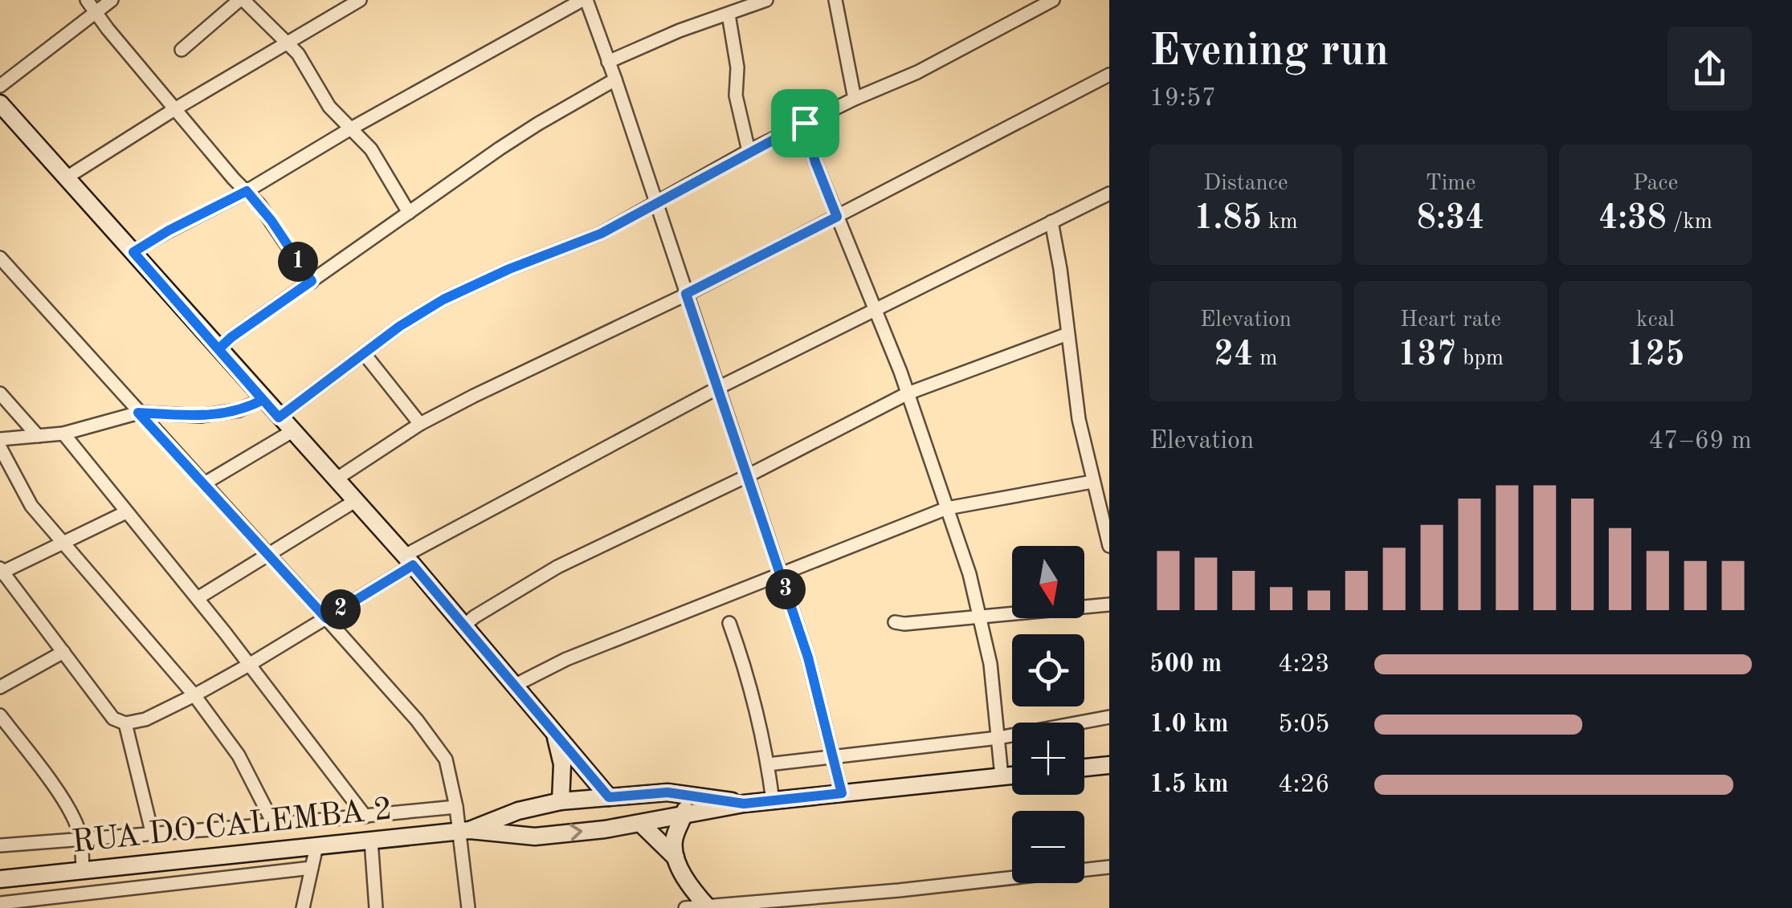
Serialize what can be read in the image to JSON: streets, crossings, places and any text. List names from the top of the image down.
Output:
{
  "streets": {
    "main road": ["RUA DO CALEMBA 2"]
  },
  "north": "bottom",
  "page": {
    "heading": ["Evening run", "19:57"],
    "stats": [
      ["Distance", "1.85 km"],
      ["Time", "8:34"],
      ["Pace", "4:38 /km"],
      ["Elevation", "24 m"],
      ["Heart rate", "137 bpm"],
      ["kcal", "125"]
    ],
    "pins": ["1", "3", "2"],
    "chart": ["Elevation", "47–69 m"],
    "map_buttons": ["+", "−"],
    "list": [
      {
        "name": "500 m",
        "note": "4:23"
      },
      {
        "name": "1.0 km",
        "note": "5:05"
      },
      {
        "name": "1.5 km",
        "note": "4:26"
      }
    ]
  }
}
